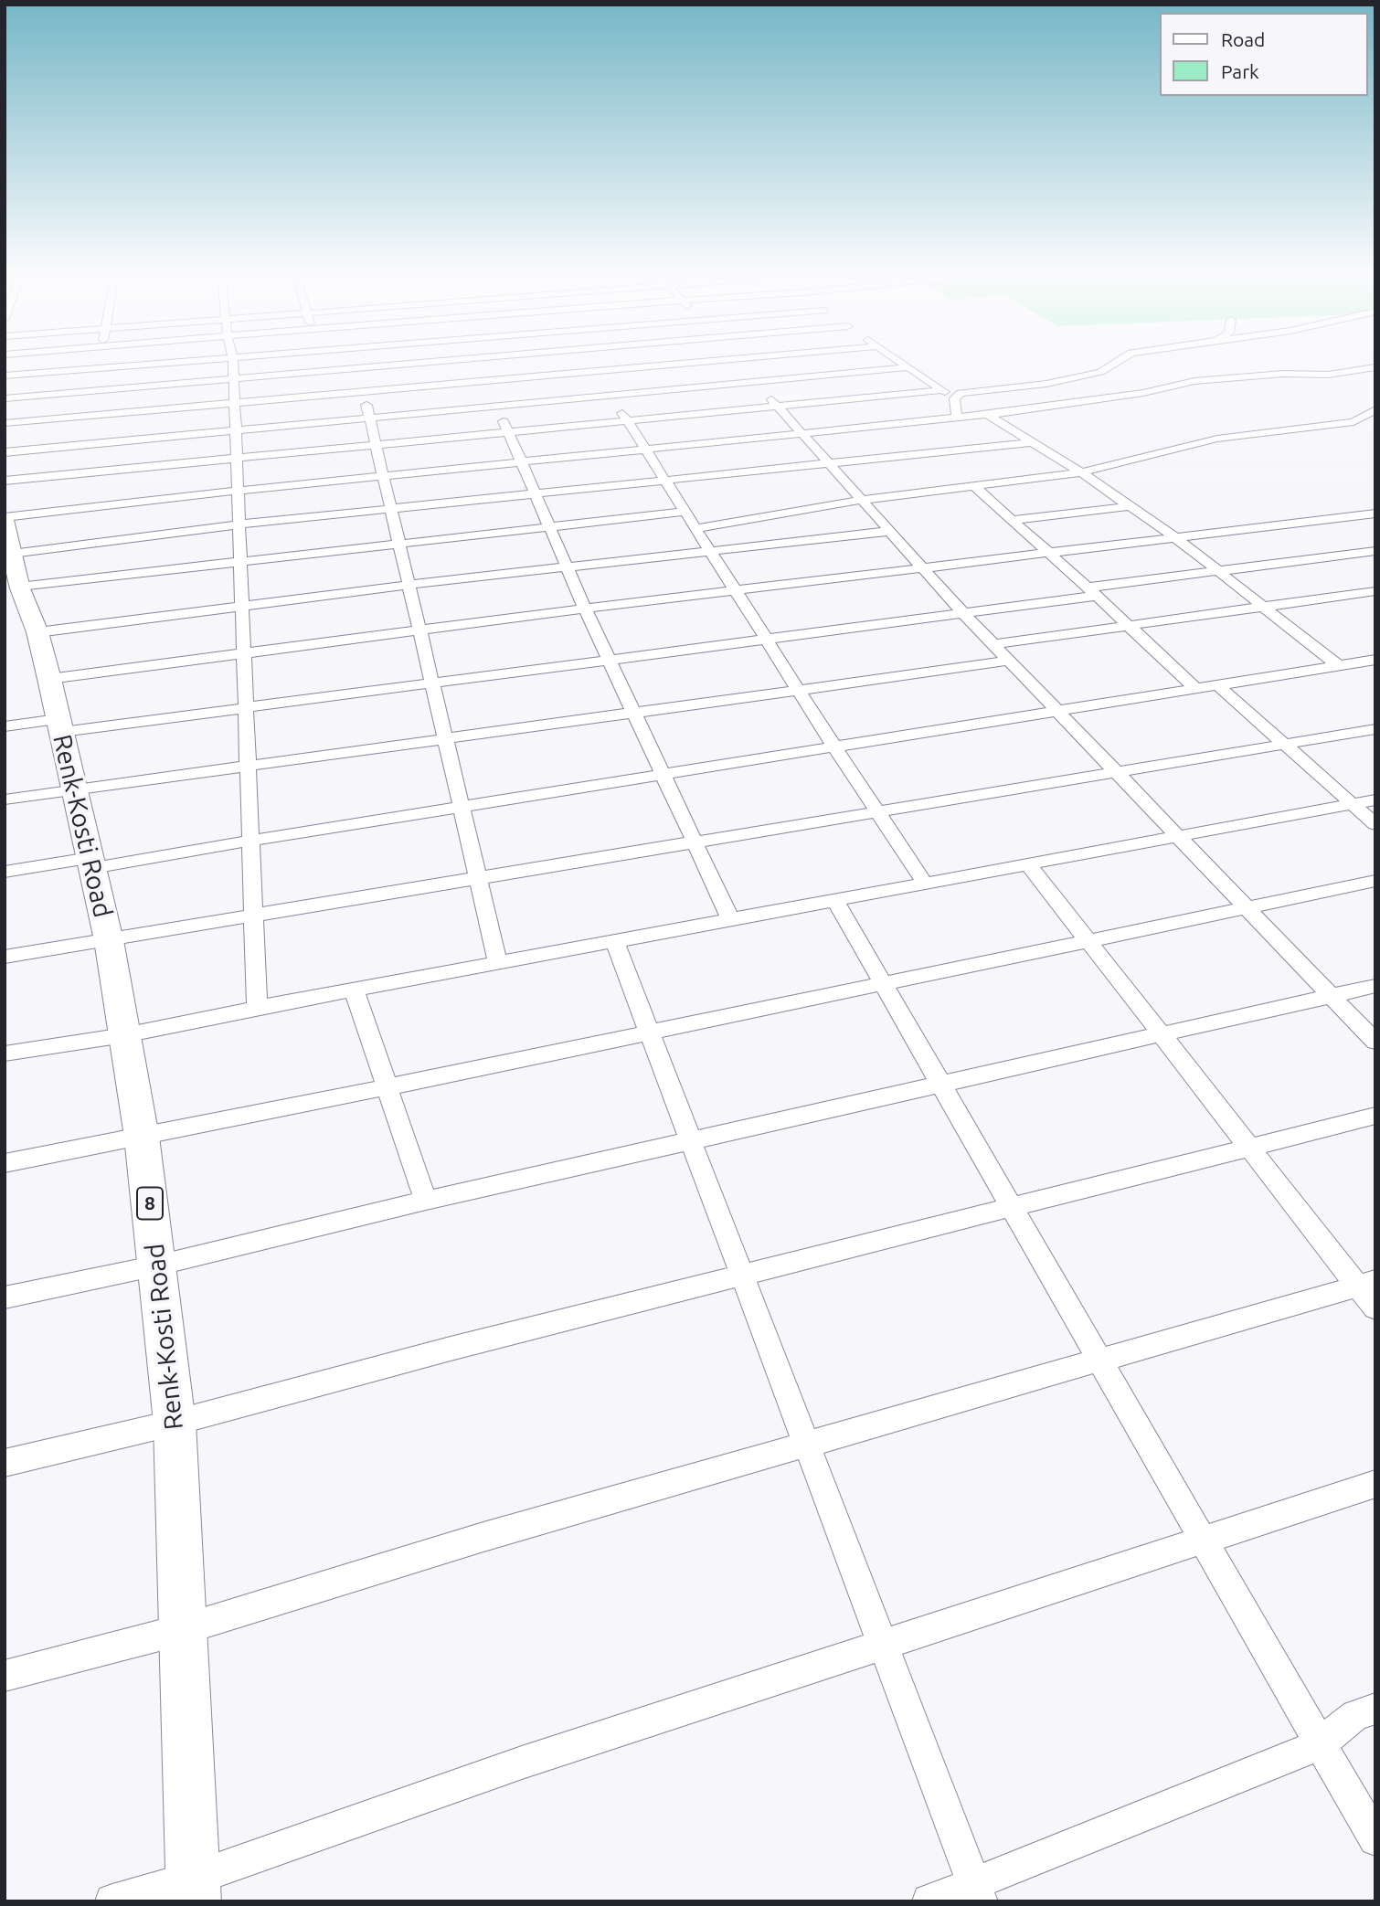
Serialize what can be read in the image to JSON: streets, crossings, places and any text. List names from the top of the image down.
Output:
{
  "streets": {
    "main road": ["Renk-Kosti Road", "8"]
  },
  "legend": ["Road", "Park"]
}
